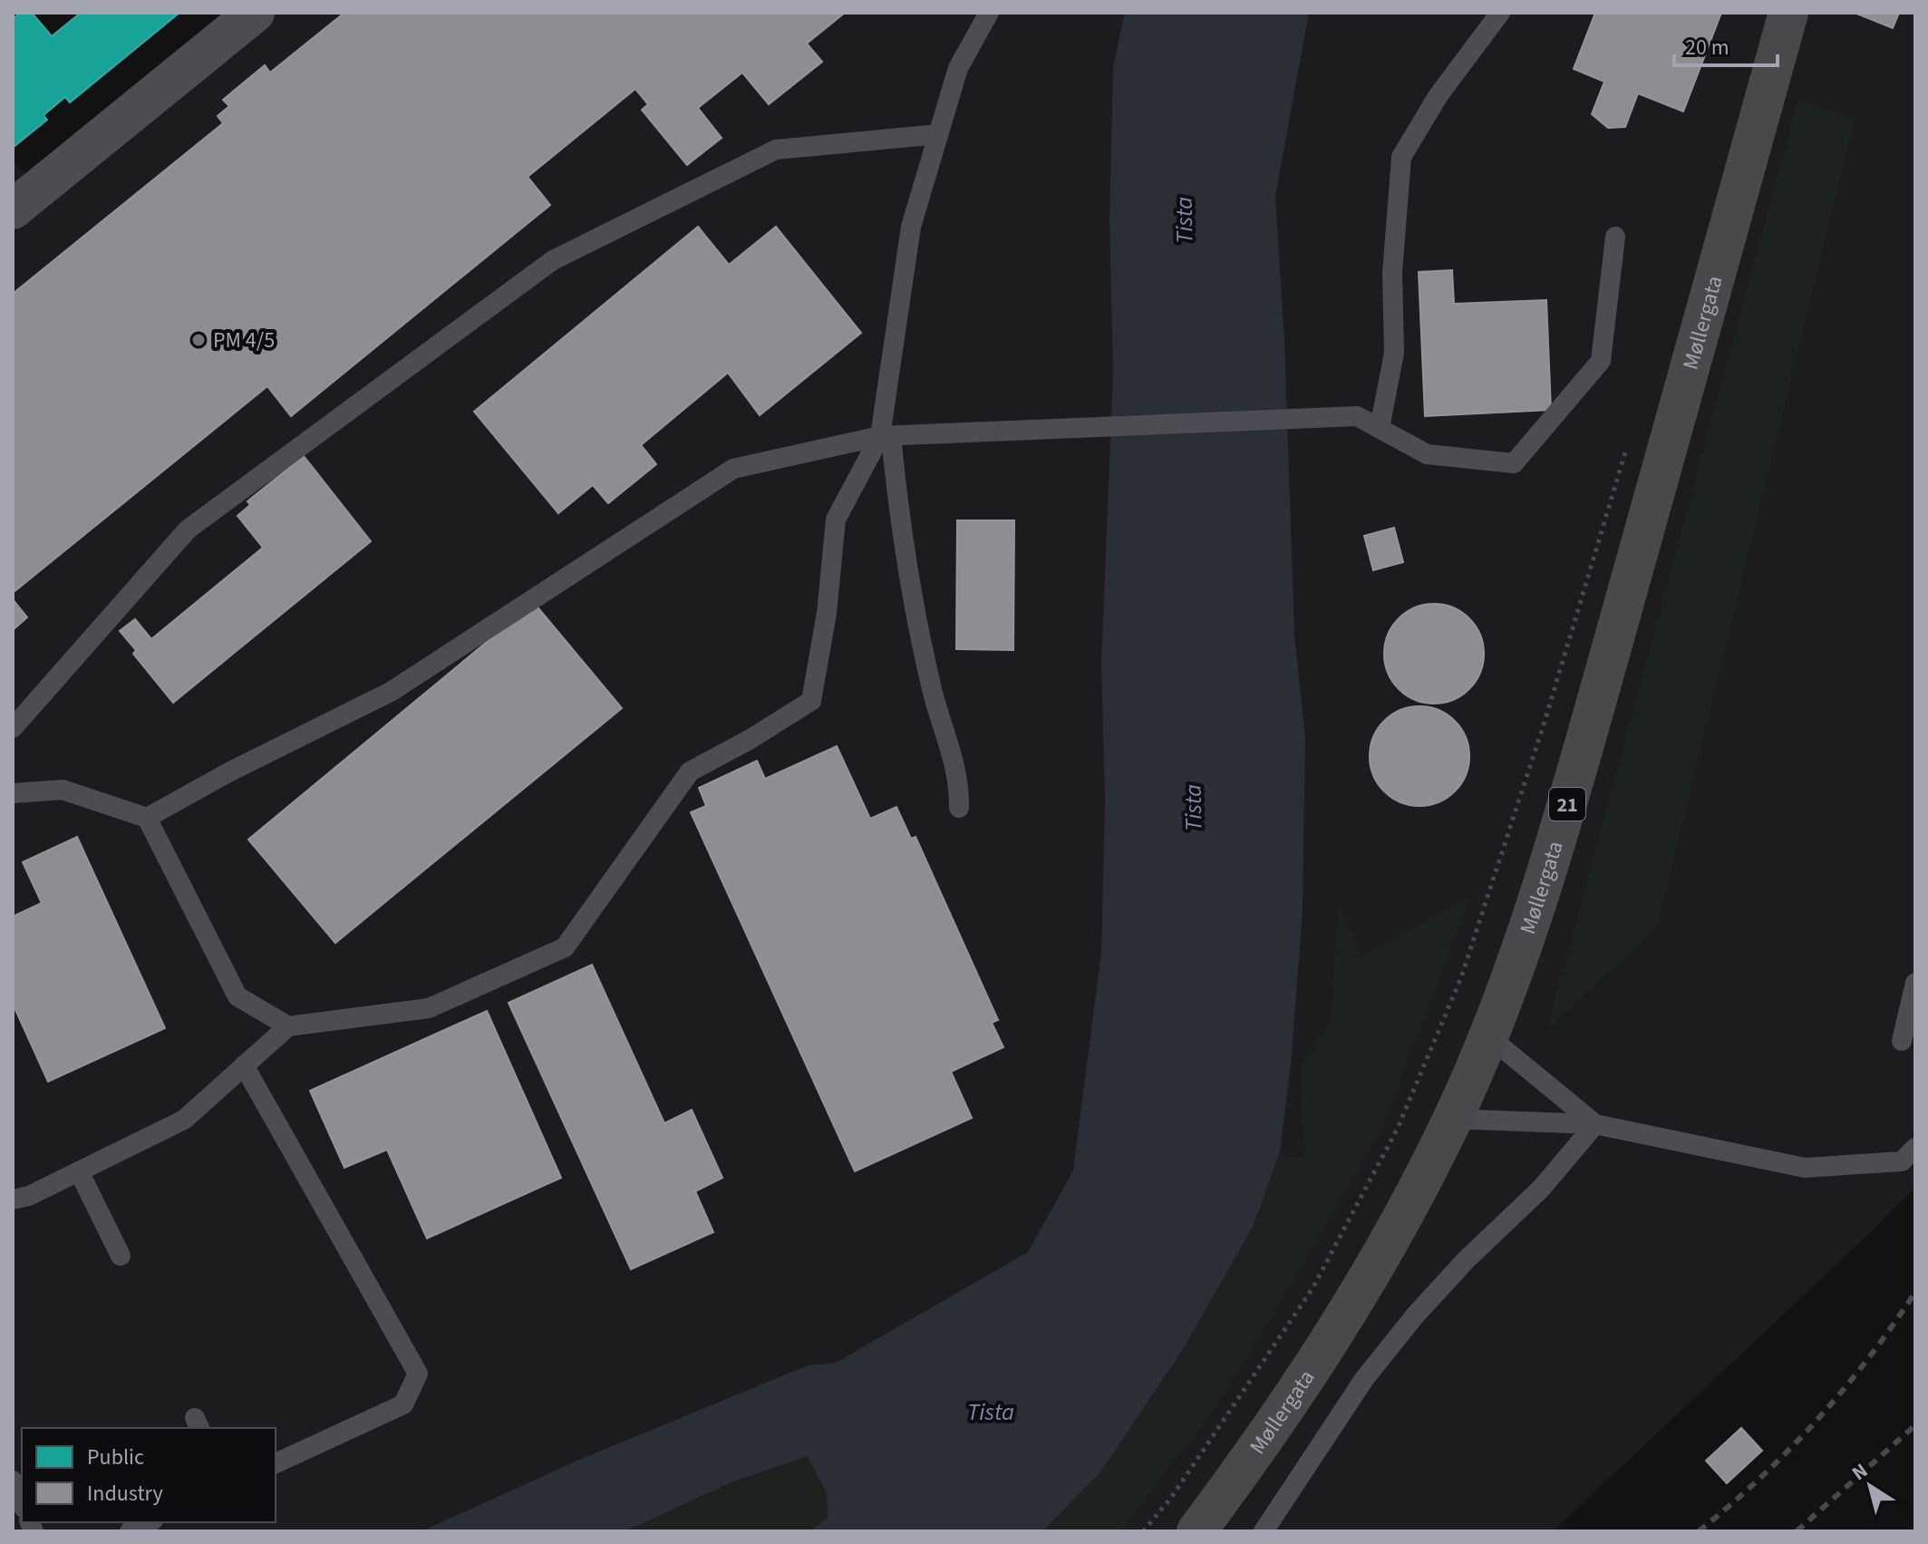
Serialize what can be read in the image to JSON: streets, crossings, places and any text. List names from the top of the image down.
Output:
{
  "streets": {
    "main road": ["Møllergata", "21"]
  },
  "water": ["Tista"],
  "places": ["PM 4/5"],
  "legend": ["Public", "Industry"],
  "scale_bar": "20 m",
  "north": "top left"
}
